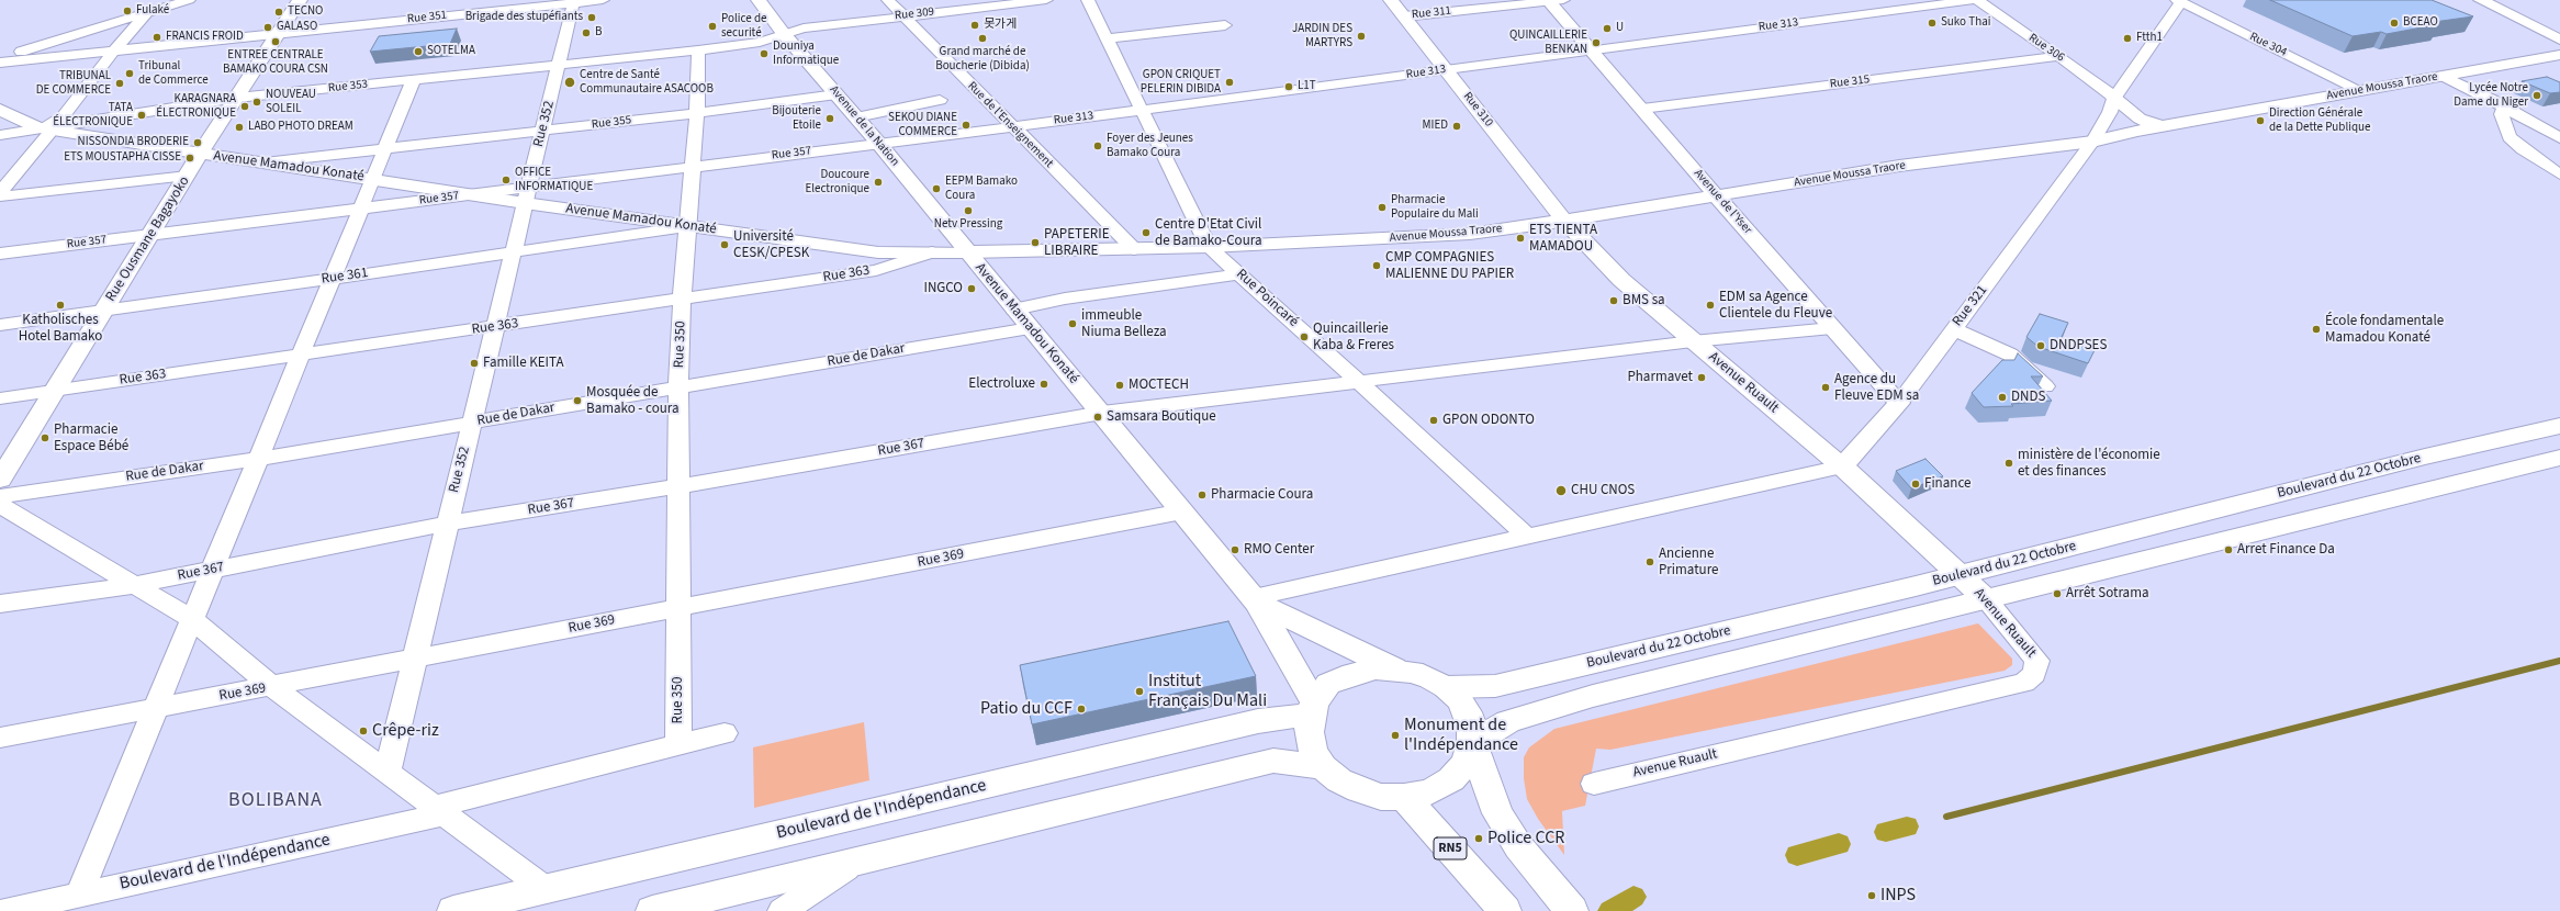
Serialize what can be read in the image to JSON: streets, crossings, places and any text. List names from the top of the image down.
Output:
{
  "streets": {
    "main road": [
      "Avenue Moussa Traore",
      "Rue 310",
      "Avenue de la Nation",
      "Avenue Mamadou Konaté",
      "Avenue de l'Yser",
      "Rue Ousmane Bagayoko",
      "Rue 321",
      "Avenue Ruault",
      "Boulevard du 22 Octobre",
      "Boulevard de l'Indépendance",
      "RN5"
    ],
    "street": [
      "Rue 311",
      "Rue 309",
      "Rue 351",
      "Rue 313",
      "Rue 304",
      "Rue 306",
      "Rue 315",
      "Rue 353",
      "Rue 355",
      "Rue 352",
      "Rue de l'Enseignement",
      "Rue 357",
      "Rue 363",
      "Rue 361",
      "Rue Poincaré",
      "Rue 350",
      "Rue de Dakar",
      "Rue 367",
      "Rue 369"
    ]
  },
  "crossings": [
    ["Rue 311", "Rue 310"],
    ["Rue 311", "Avenue de l'Yser"],
    ["Rue 309", "Rue 353"],
    ["Rue 309", "Rue de l'Enseignement"],
    ["Rue 309", "Avenue de la Nation"],
    ["Rue 309", "Rue 350"],
    ["Rue 351", "Rue 352"],
    ["Rue 351", "Rue Ousmane Bagayoko"],
    ["Rue 313", "Rue 306"],
    ["Rue 313", "Rue 310"],
    ["Rue 313", "Rue de l'Enseignement"],
    ["Rue 313", "Avenue de la Nation"],
    ["Rue 313", "Rue 357"],
    ["Rue 313", "Avenue de l'Yser"],
    ["Rue 313", "Rue Poincaré"],
    ["Rue 304", "Avenue Moussa Traore"],
    ["Rue 304", "Rue 321"],
    ["Rue 306", "Rue 315"],
    ["Rue 306", "Rue 321"],
    ["Rue 315", "Avenue de l'Yser"],
    ["Rue 353", "Rue 352"],
    ["Rue 353", "Avenue Mamadou Konaté"],
    ["Rue 353", "Rue Ousmane Bagayoko"],
    ["Rue 353", "Rue 350"],
    ["Avenue Moussa Traore", "Rue 310"],
    ["Avenue Moussa Traore", "Rue de l'Enseignement"],
    ["Avenue Moussa Traore", "Avenue de la Nation"],
    ["Avenue Moussa Traore", "Avenue Mamadou Konaté"],
    ["Avenue Moussa Traore", "Avenue de l'Yser"],
    ["Avenue Moussa Traore", "Rue Poincaré"],
    ["Avenue Moussa Traore", "Rue 321"],
    ["Avenue Moussa Traore", "Avenue Ruault"],
    ["Rue 310", "Avenue Ruault"],
    ["Rue 355", "Rue 352"],
    ["Rue 355", "Avenue de la Nation"],
    ["Rue 355", "Avenue Mamadou Konaté"],
    ["Rue 355", "Rue 350"],
    ["Rue 352", "Rue 357"],
    ["Rue 352", "Avenue Mamadou Konaté"],
    ["Rue 352", "Rue 363"],
    ["Rue 352", "Rue 361"],
    ["Rue 352", "Rue de Dakar"],
    ["Rue 352", "Rue 367"],
    ["Rue 352", "Rue 369"],
    ["Avenue de la Nation", "Rue 357"],
    ["Avenue de la Nation", "Avenue Mamadou Konaté"],
    ["Rue 357", "Avenue Mamadou Konaté"],
    ["Rue 357", "Rue Ousmane Bagayoko"],
    ["Rue 357", "Rue 350"],
    ["Avenue Mamadou Konaté", "Rue Ousmane Bagayoko"],
    ["Avenue Mamadou Konaté", "Rue 363"],
    ["Avenue Mamadou Konaté", "Rue 361"],
    ["Avenue Mamadou Konaté", "Rue 350"],
    ["Avenue Mamadou Konaté", "Rue de Dakar"],
    ["Avenue Mamadou Konaté", "Rue 367"],
    ["Avenue Mamadou Konaté", "Boulevard du 22 Octobre"],
    ["Avenue Mamadou Konaté", "Rue 369"],
    ["Avenue Mamadou Konaté", "Boulevard de l'Indépendance"],
    ["Avenue Mamadou Konaté", "RN5"],
    ["Avenue de l'Yser", "Rue 321"],
    ["Avenue de l'Yser", "Rue 367"],
    ["Rue Ousmane Bagayoko", "Rue 363"],
    ["Rue Ousmane Bagayoko", "Rue 361"],
    ["Rue 363", "Rue 350"],
    ["Rue 361", "Rue 350"],
    ["Rue Poincaré", "Rue 367"],
    ["Rue 321", "Avenue Ruault"],
    ["Rue 350", "Rue de Dakar"],
    ["Rue 350", "Rue 367"],
    ["Rue 350", "Rue 369"],
    ["Rue 350", "Boulevard de l'Indépendance"],
    ["Avenue Ruault", "Rue 367"],
    ["Avenue Ruault", "Boulevard du 22 Octobre"],
    ["Boulevard du 22 Octobre", "Boulevard de l'Indépendance"],
    ["Boulevard du 22 Octobre", "RN5"],
    ["Boulevard de l'Indépendance", "RN5"]
  ],
  "districts": ["BOLIBANA"],
  "places": [
    "Fulaké",
    "TECNO",
    "Brigade des stupéfiants",
    "Suko Thai",
    "BCEAO",
    "못가게",
    "Police de securité",
    "GALASO",
    "U",
    "B",
    "JARDIN DES MARTYRS",
    "FRANCIS FROID",
    "Grand marché de Boucherie (Dibida)",
    "Ftth1",
    "ENTREE CENTRALE BAMAKO COURA CSN",
    "QUINCAILLERIE BENKAN",
    "SOTELMA",
    "Douniya Informatique",
    "Tribunal de Commerce",
    "Centre de Santé Communautaire ASACOOB",
    "GPON CRIQUET PELERIN DIBIDA",
    "TRIBUNAL DE COMMERCE",
    "L1T",
    "Lycée Notre Dame du Niger",
    "NOUVEAU SOLEIL",
    "KARAGNARA ÉLECTRONIQUE",
    "TATA ÉLECTRONIQUE",
    "Bijouterie Etoile",
    "Direction Générale de la Dette Publique",
    "SEKOU DIANE COMMERCE",
    "MIED",
    "LABO PHOTO DREAM",
    "NISSONDIA BRODERIE",
    "Foyer des Jeunes Bamako Coura",
    "ETS MOUSTAPHA CISSE",
    "OFFICE INFORMATIQUE",
    "Doucoure Electronique",
    "EEPM Bamako Coura",
    "Pharmacie Populaire du Mali",
    "Netv Pressing",
    "Centre D'Etat Civil de Bamako-Coura",
    "ETS TIENTA MAMADOU",
    "PAPETERIE LIBRAIRE",
    "Université CESK/CPESK",
    "CMP COMPAGNIES MALIENNE DU PAPIER",
    "INGCO",
    "BMS sa",
    "Katholisches Hotel Bamako",
    "EDM sa Agence Clientele du Fleuve",
    "immeuble Niuma Belleza",
    "École fondamentale Mamadou Konaté",
    "Quincaillerie Kaba & Freres",
    "DNDPSES",
    "Famille KEITA",
    "Pharmavet",
    "Electroluxe",
    "MOCTECH",
    "Agence du Fleuve EDM sa",
    "DNDS",
    "Mosquée de Bamako - coura",
    "Samsara Boutique",
    "GPON ODONTO",
    "Pharmacie Espace Bébé",
    "ministère de l'économie et des finances",
    "Finance",
    "CHU CNOS",
    "Pharmacie Coura",
    "RMO Center",
    "Arret Finance Da",
    "Ancienne Primature",
    "Arrêt Sotrama",
    "Institut Français Du Mali",
    "Patio du CCF",
    "Crêpe-riz",
    "Monument de l'Indépendance",
    "Police CCR",
    "INPS"
  ]
}
